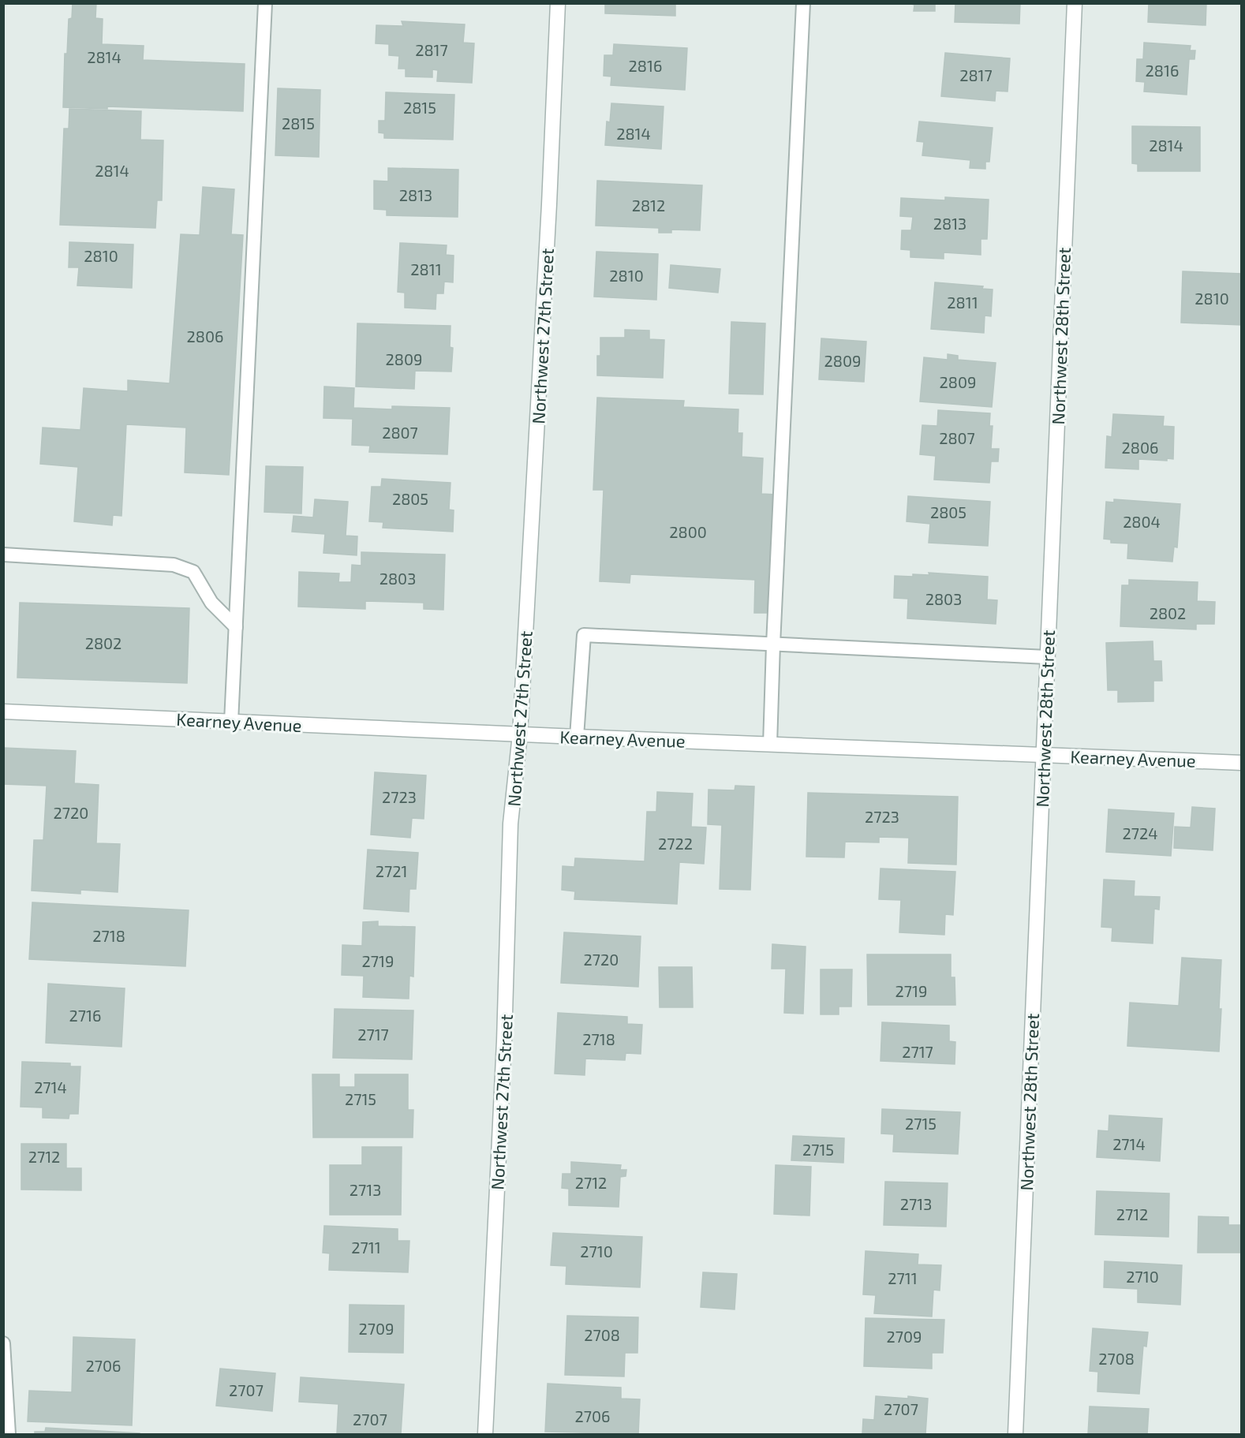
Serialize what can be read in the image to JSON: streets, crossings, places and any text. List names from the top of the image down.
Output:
{
  "streets": {
    "street": ["Northwest 27th Street", "Northwest 28th Street", "Kearney Avenue"]
  },
  "crossings": [
    ["Northwest 27th Street", "Kearney Avenue"],
    ["Northwest 28th Street", "Kearney Avenue"]
  ],
  "house_numbers": [
    "2817",
    "2814",
    "2816",
    "2816",
    "2817",
    "2815",
    "2815",
    "2814",
    "2814",
    "2814",
    "2813",
    "2812",
    "2813",
    "2810",
    "2811",
    "2810",
    "2810",
    "2811",
    "2806",
    "2809",
    "2809",
    "2809",
    "2807",
    "2807",
    "2806",
    "2805",
    "2805",
    "2804",
    "2800",
    "2803",
    "2803",
    "2802",
    "2802",
    "2723",
    "2720",
    "2723",
    "2724",
    "2722",
    "2721",
    "2718",
    "2720",
    "2719",
    "2719",
    "2716",
    "2717",
    "2718",
    "2717",
    "2714",
    "2715",
    "2715",
    "2714",
    "2715",
    "2712",
    "2712",
    "2713",
    "2713",
    "2712",
    "2711",
    "2710",
    "2710",
    "2711",
    "2709",
    "2708",
    "2709",
    "2708",
    "2706",
    "2707",
    "2707",
    "2706",
    "2707"
  ]
}
